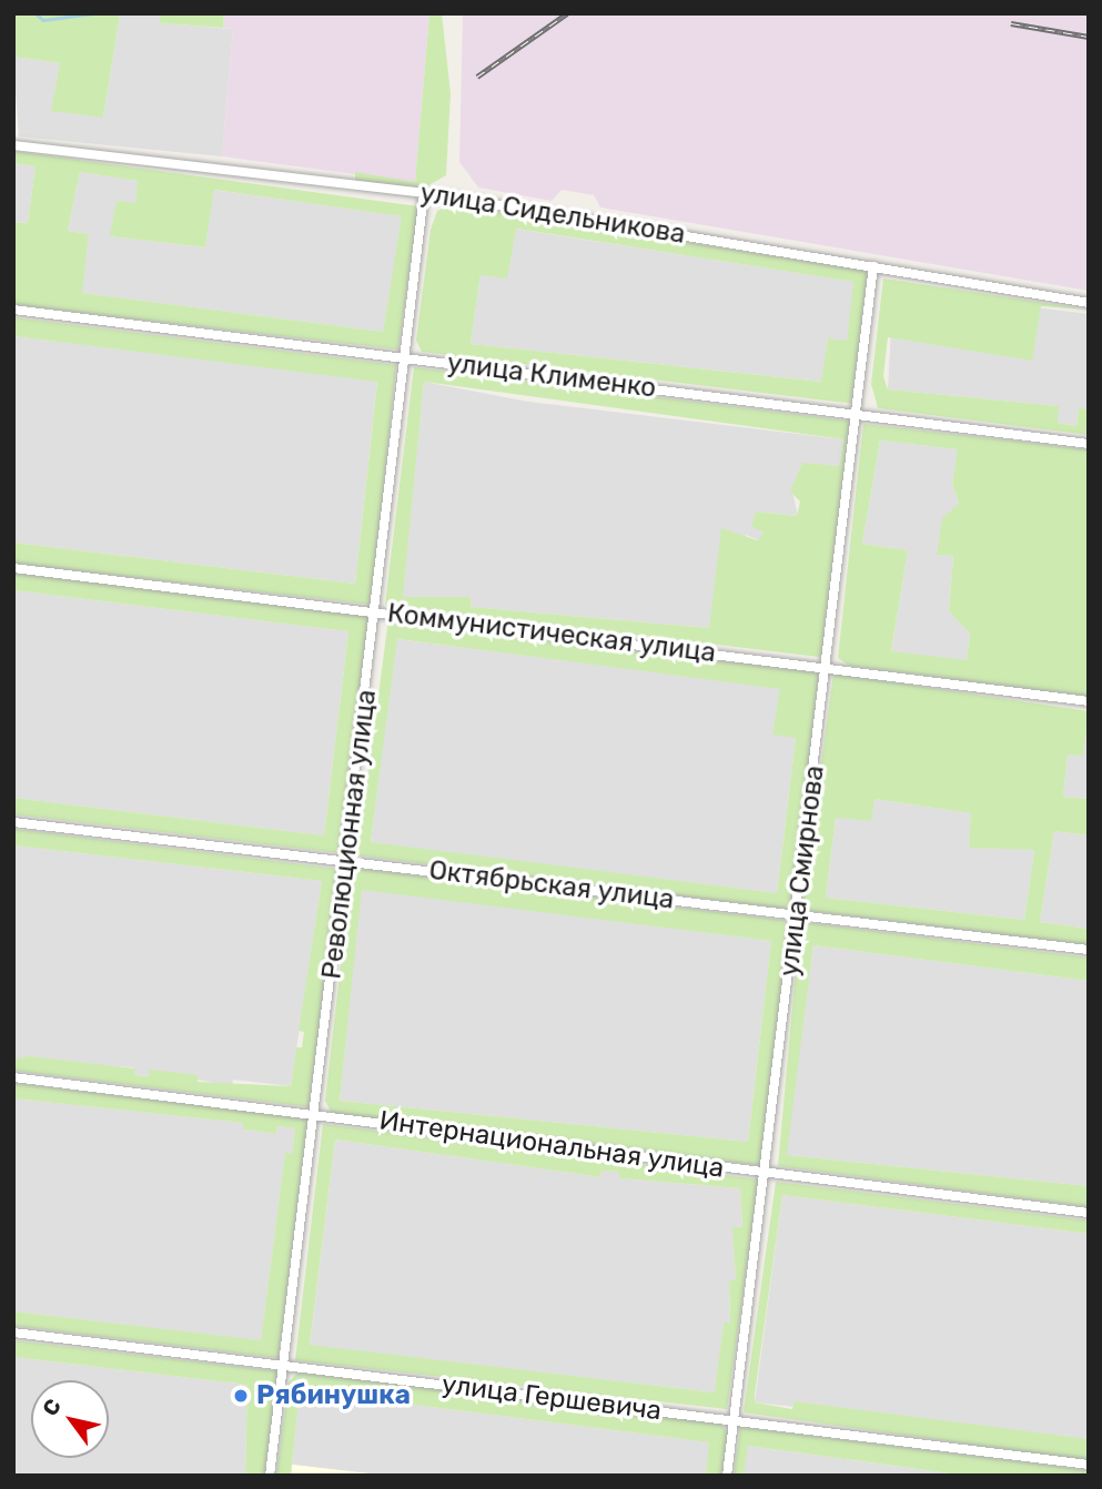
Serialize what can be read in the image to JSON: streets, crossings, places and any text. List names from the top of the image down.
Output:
{
  "streets": {
    "street": [
      "улица Сидельникова",
      "улица Клименко",
      "Коммунистическая улица",
      "Революционная улица",
      "улица Смирнова",
      "Октябрьская улица",
      "Интернациональная улица",
      "улица Гершевича"
    ]
  },
  "crossings": [
    ["улица Сидельникова", "Революционная улица"],
    ["улица Сидельникова", "улица Смирнова"],
    ["улица Клименко", "Революционная улица"],
    ["улица Клименко", "улица Смирнова"],
    ["Коммунистическая улица", "Революционная улица"],
    ["Коммунистическая улица", "улица Смирнова"],
    ["Революционная улица", "Октябрьская улица"],
    ["Революционная улица", "Интернациональная улица"],
    ["Революционная улица", "улица Гершевича"],
    ["улица Смирнова", "Октябрьская улица"],
    ["улица Смирнова", "Интернациональная улица"],
    ["улица Смирнова", "улица Гершевича"]
  ],
  "places": ["Рябинушка"],
  "north": "top left"
}
